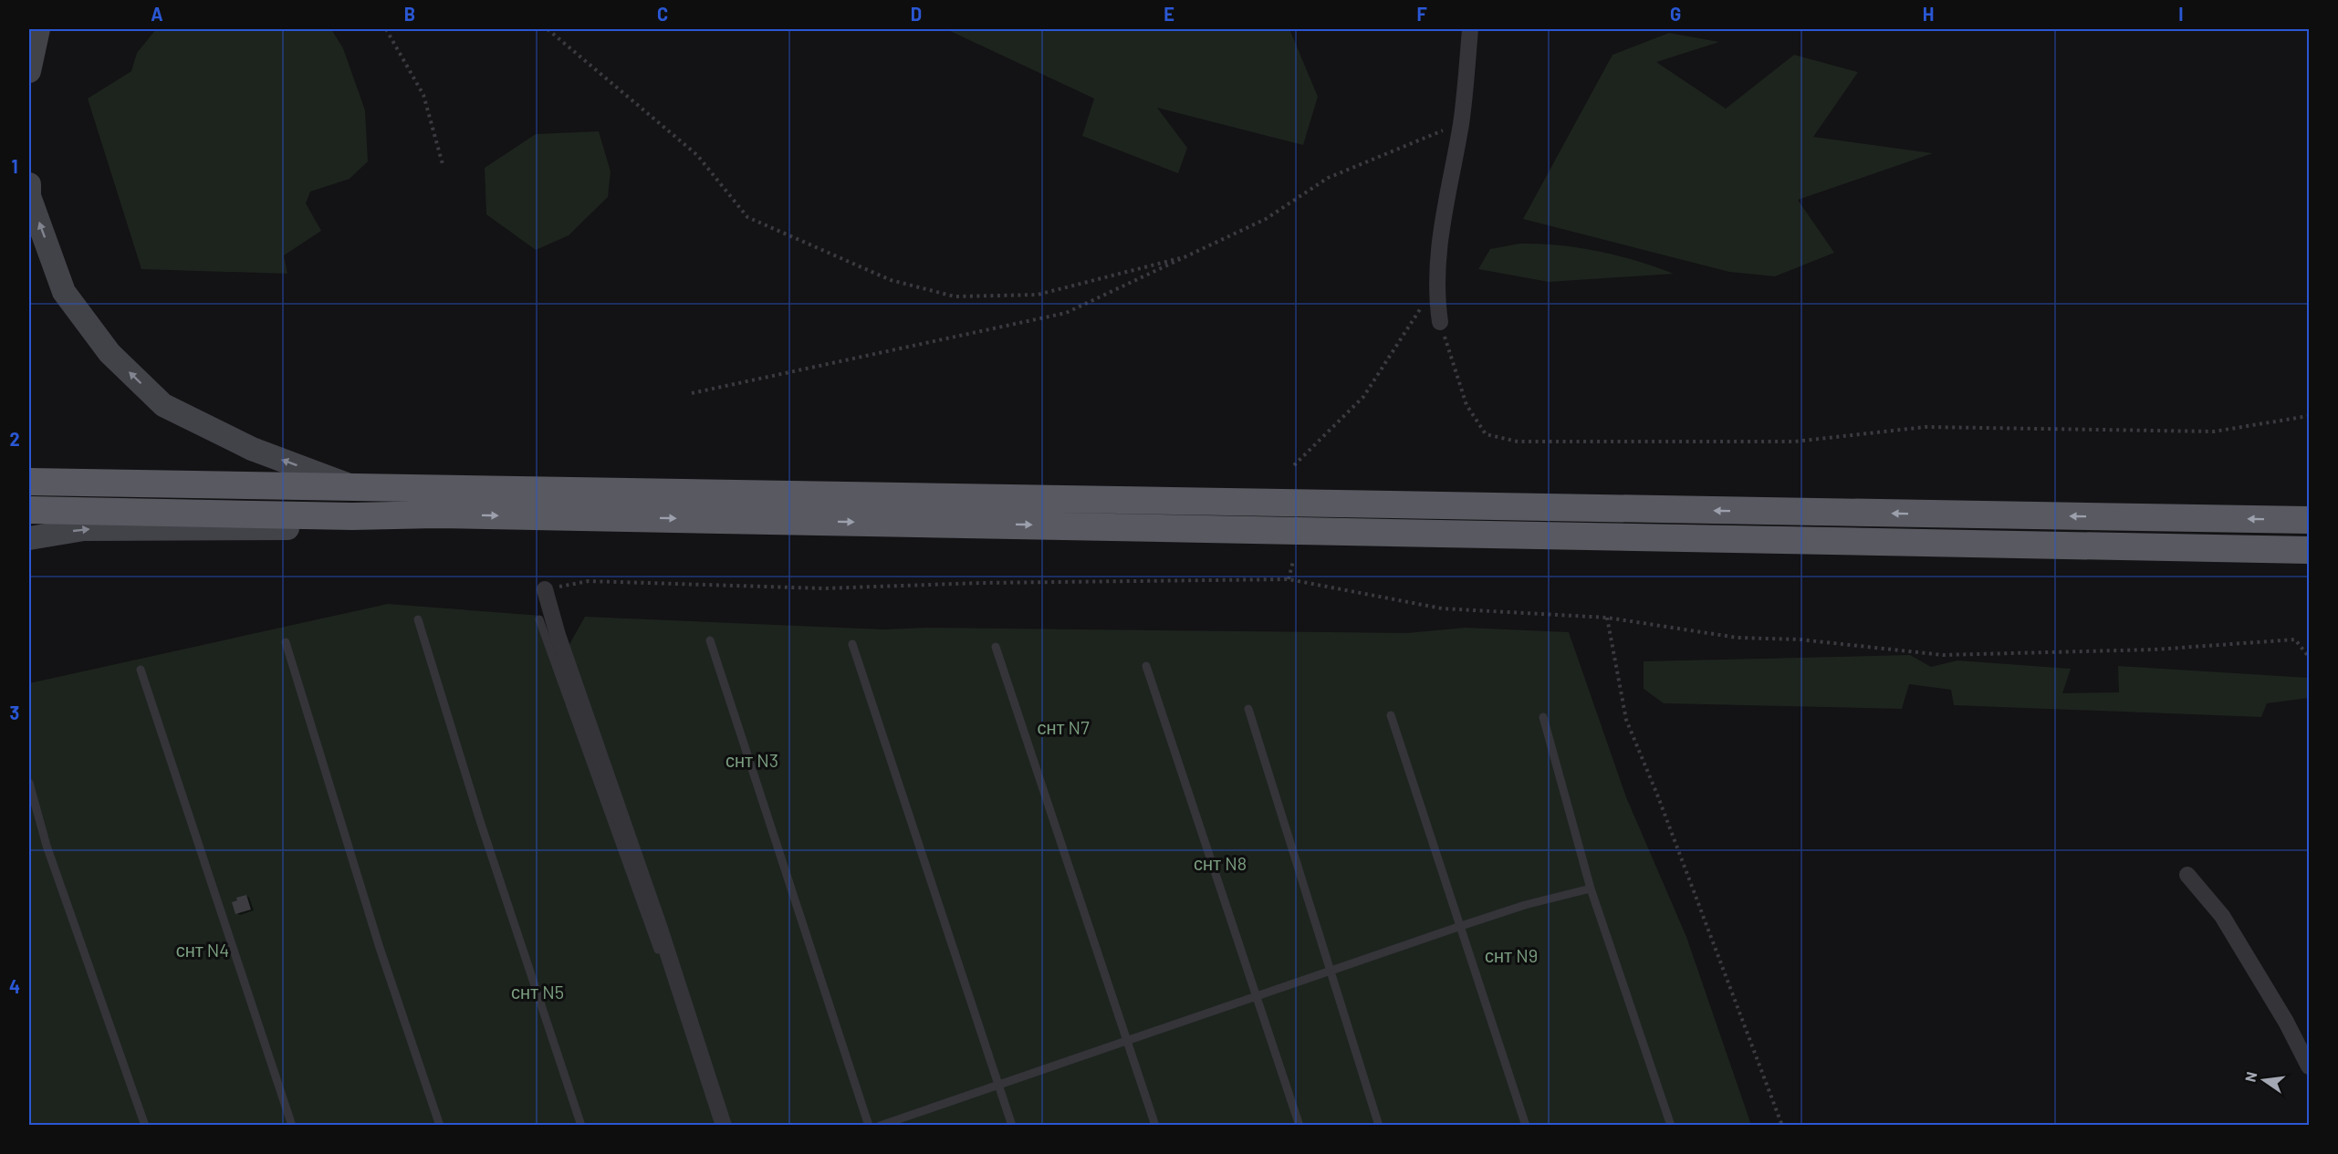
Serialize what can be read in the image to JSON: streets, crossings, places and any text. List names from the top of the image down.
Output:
{
  "parks": [
    "снт N7",
    "снт N3",
    "снт N8",
    "снт N4",
    "снт N9",
    "снт N5"
  ],
  "north": "left",
  "grid": {
    "columns": [
      "A",
      "B",
      "C",
      "D",
      "E",
      "F",
      "G",
      "H",
      "I"
    ],
    "rows": [
      "1",
      "2",
      "3",
      "4"
    ]
  }
}
